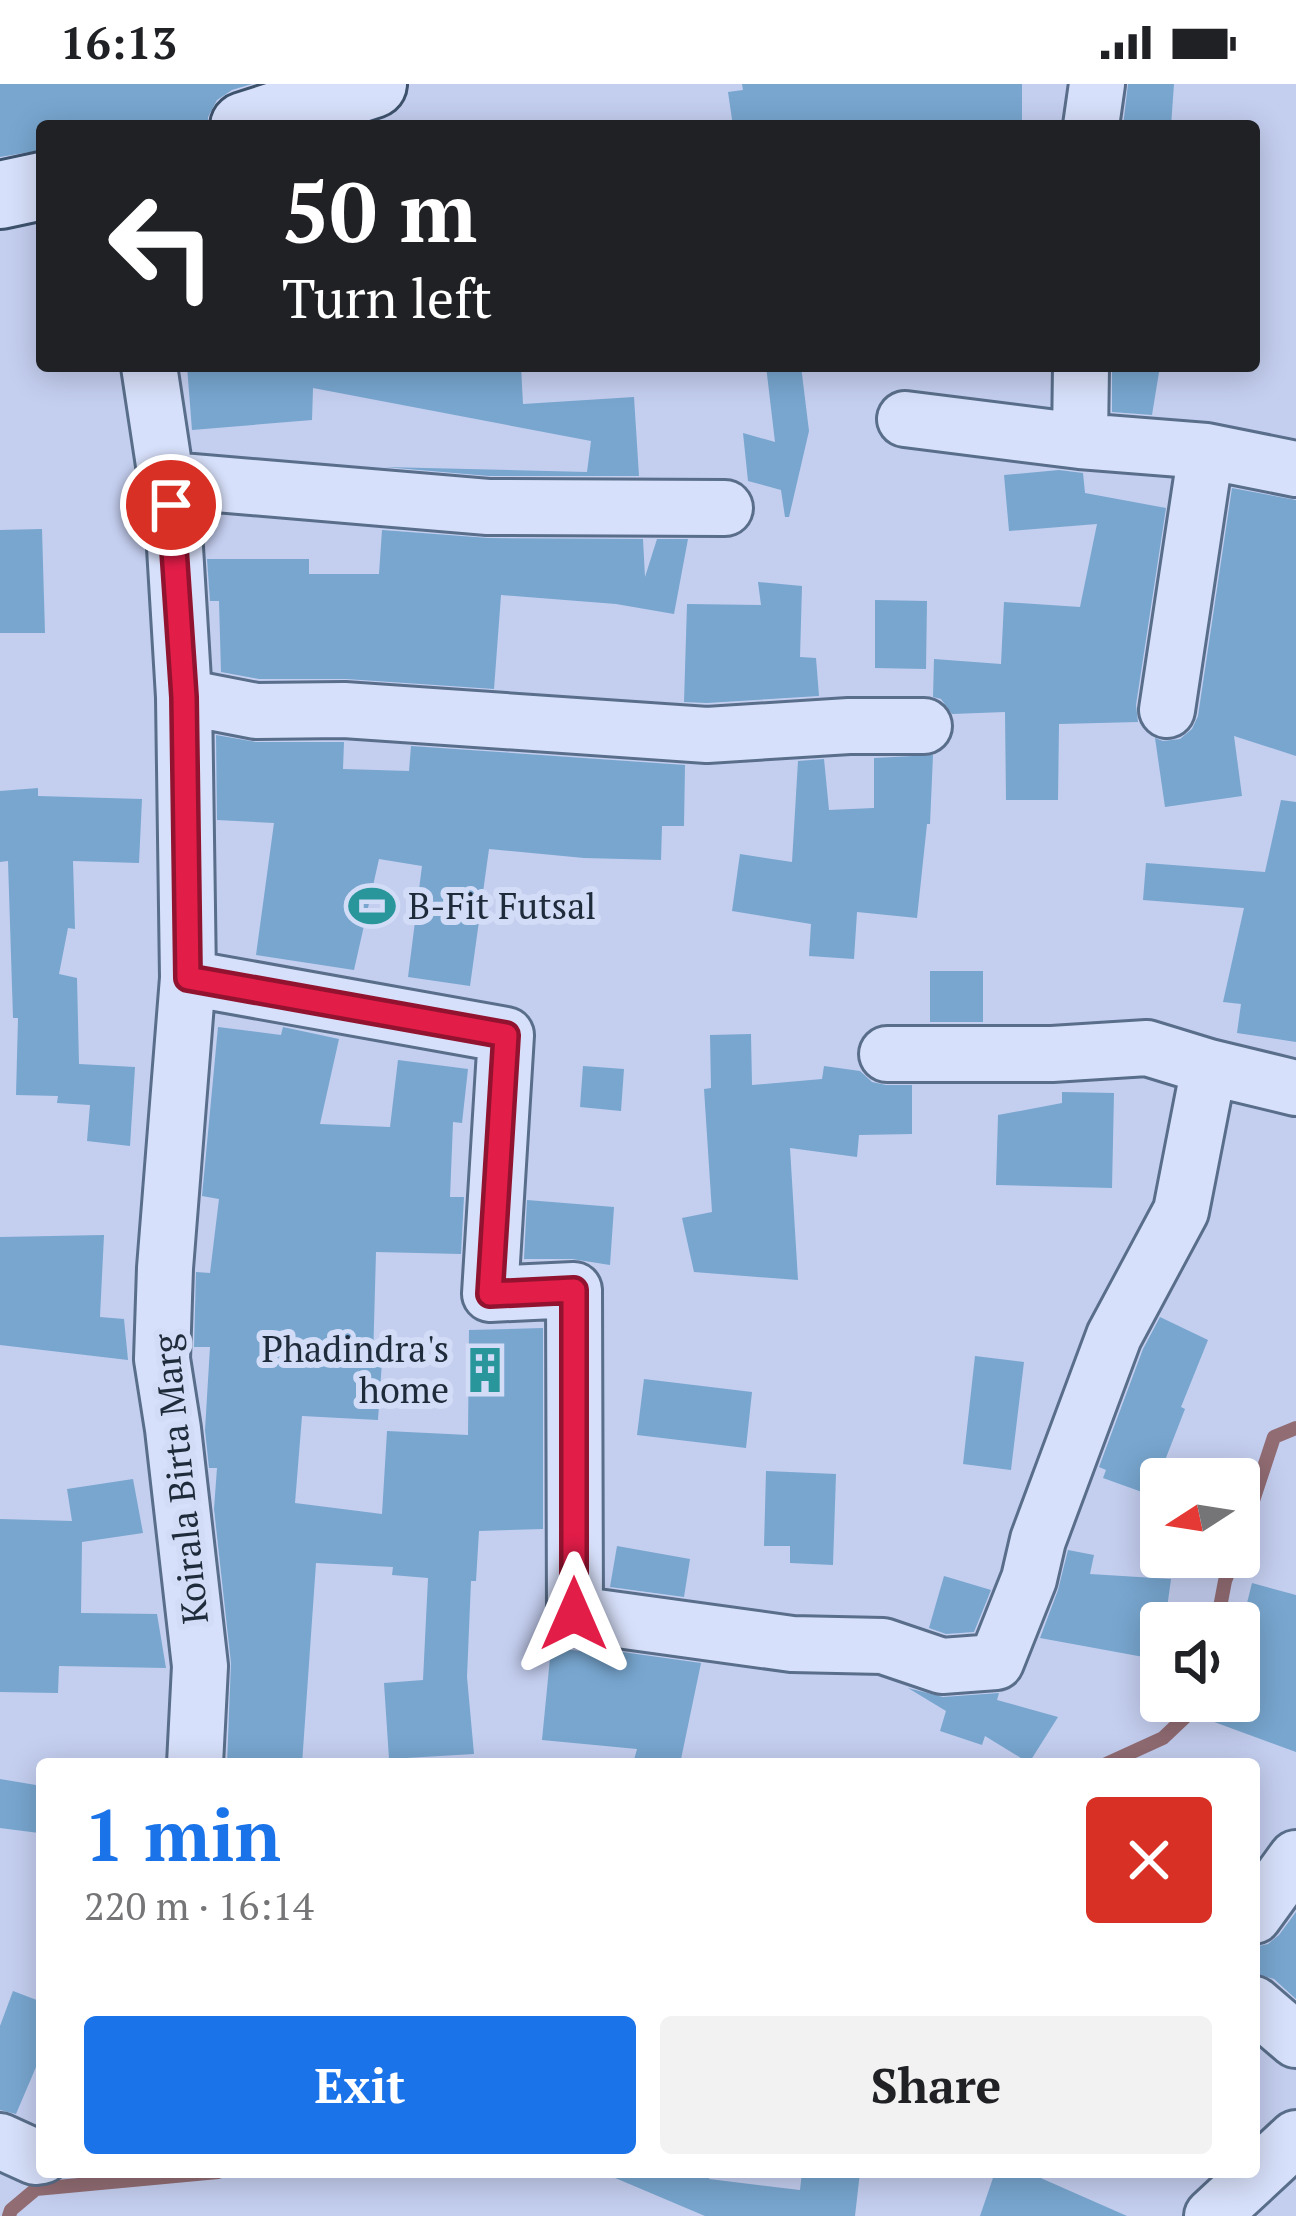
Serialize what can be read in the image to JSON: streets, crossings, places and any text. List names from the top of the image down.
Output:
{
  "streets": {
    "street": ["Koirala Birta Marg"]
  },
  "places": {
    "sports": ["B-Fit Futsal"],
    "building": ["Phadindra's home"]
  },
  "north": "left",
  "page": {
    "status": "16:13",
    "turn": ["50 m", "Turn left"],
    "heading": ["1 min", "220 m · 16:14"],
    "buttons": ["Exit", "Share"]
  }
}
